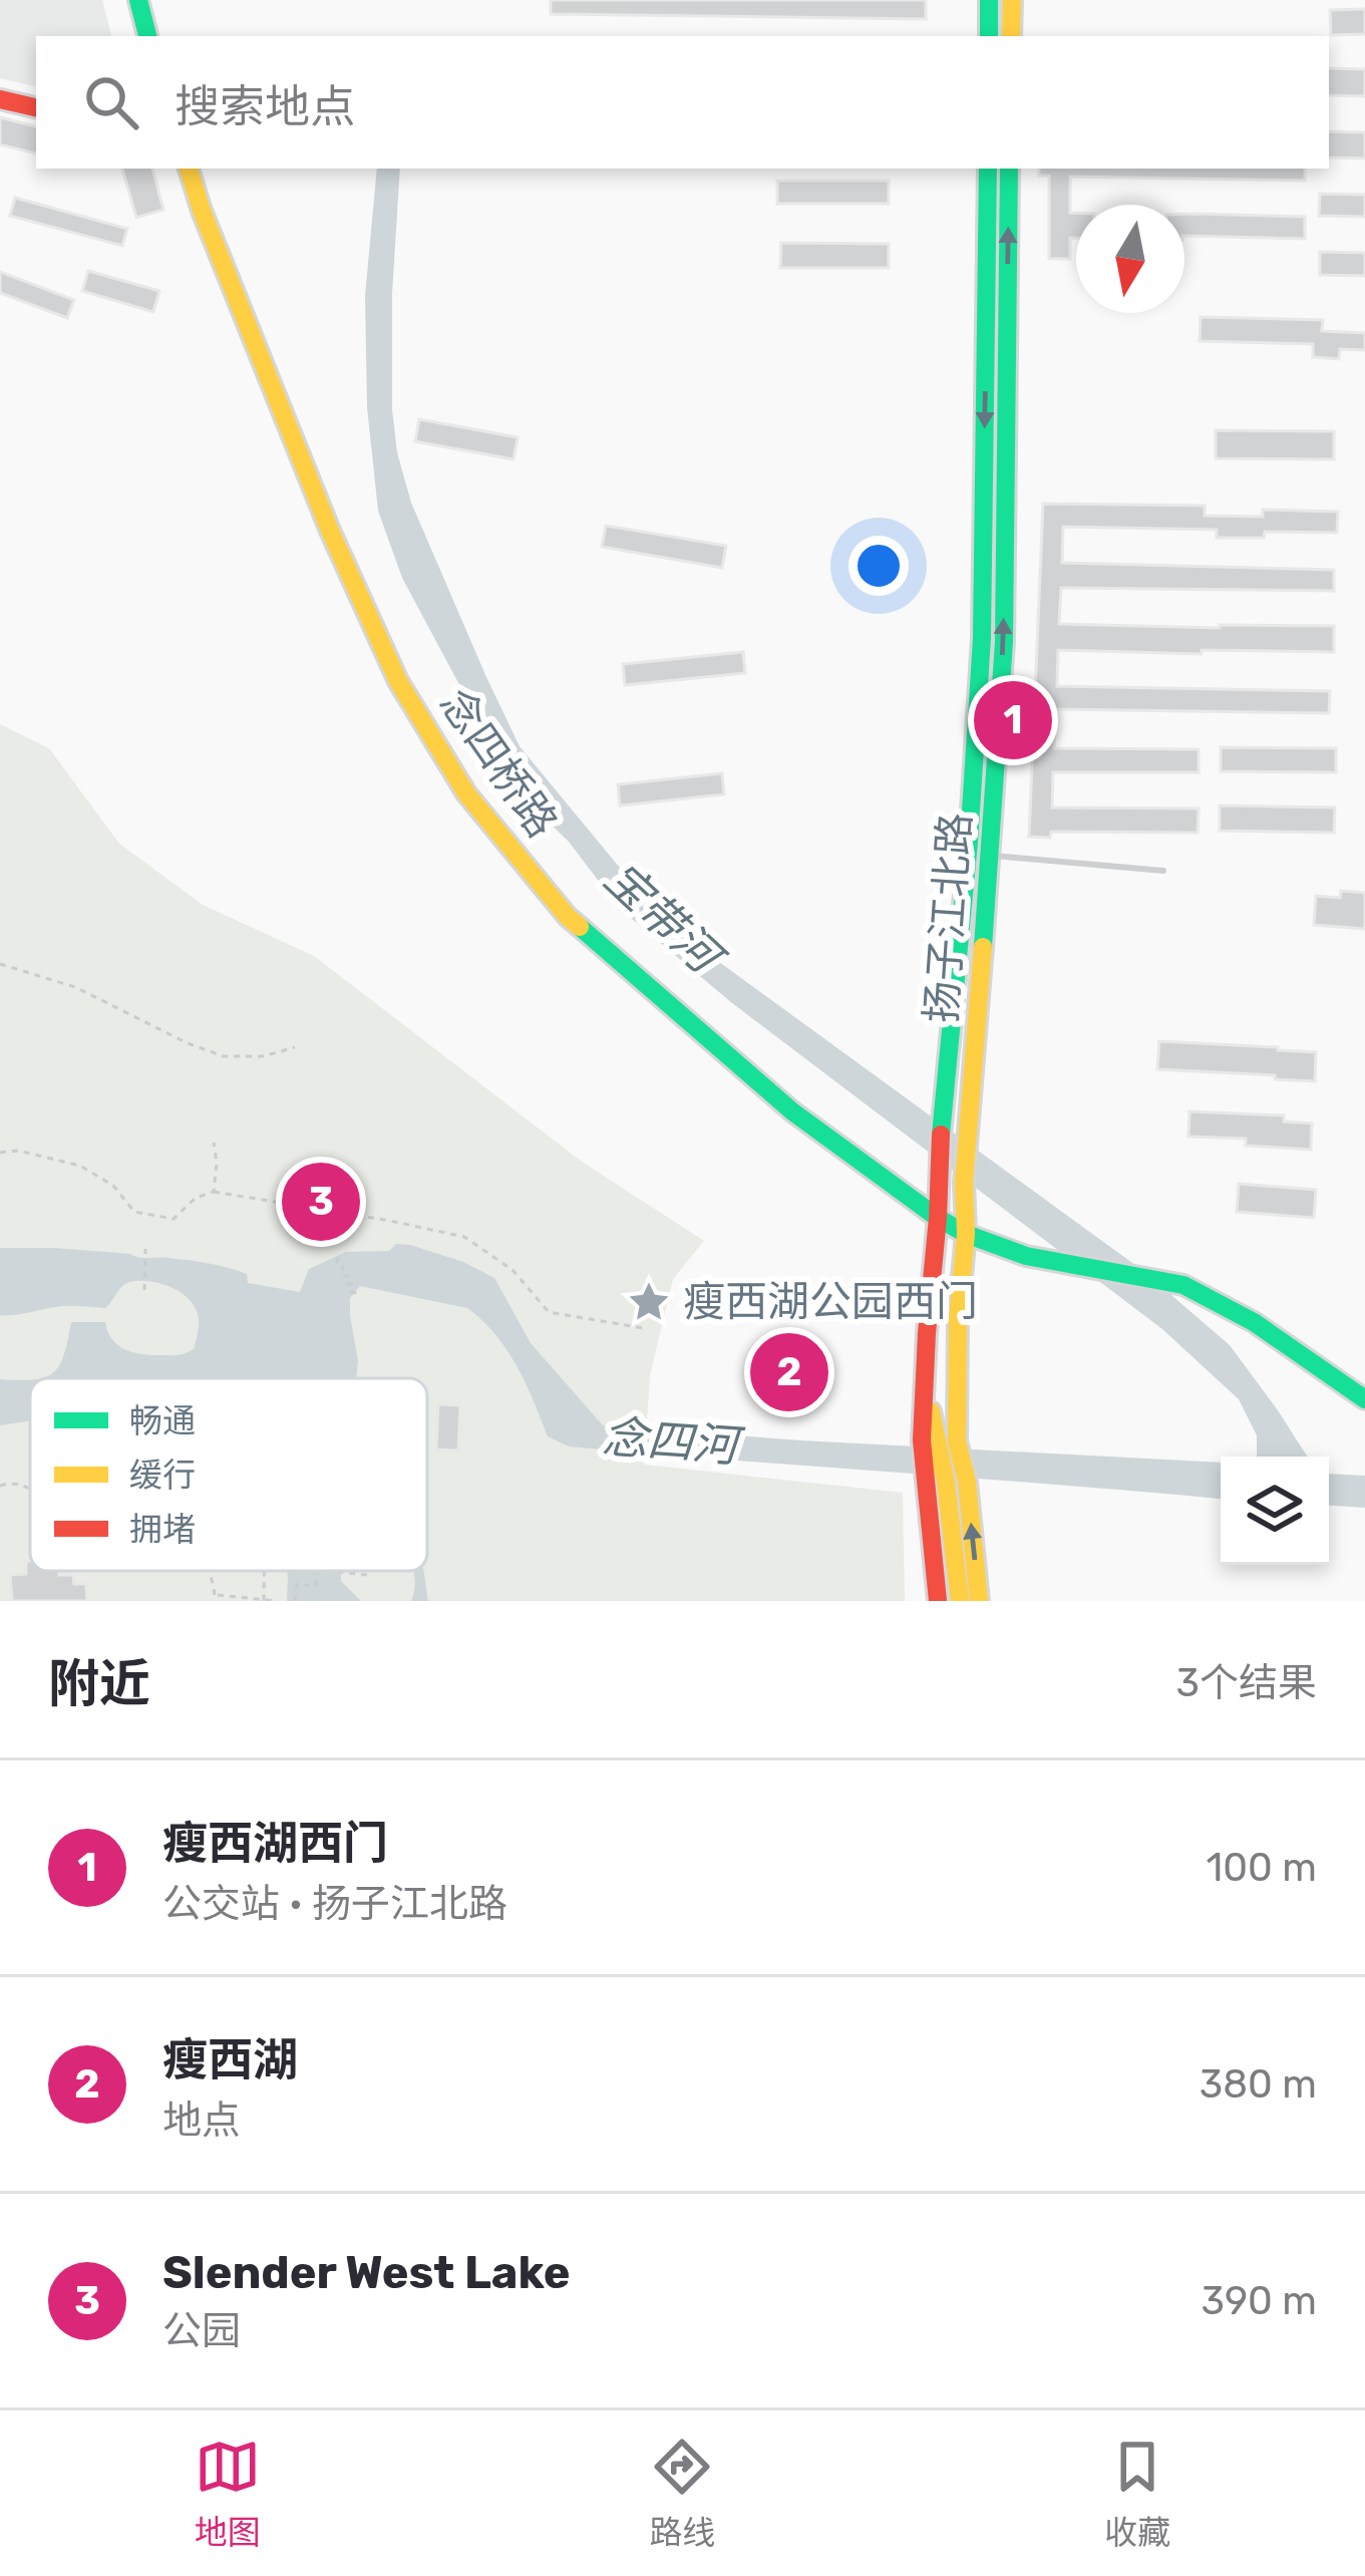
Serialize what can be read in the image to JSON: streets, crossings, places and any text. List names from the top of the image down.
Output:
{
  "streets": {
    "main road": ["念四桥路", "扬子江北路"]
  },
  "crossings": [
    ["念四桥路", "扬子江北路"]
  ],
  "water": ["宝带河", "念四河"],
  "places": {
    "place": ["瘦西湖公园西门"]
  },
  "legend": ["畅通", "缓行", "拥堵"],
  "north": "bottom",
  "page": {
    "search": "搜索地点",
    "pins": ["1", "3", "2"],
    "heading": ["附近", "3个结果"],
    "list": [
      {
        "mark": "1",
        "name": "瘦西湖西门",
        "note": "公交站 · 扬子江北路",
        "value": "100 m"
      },
      {
        "mark": "2",
        "name": "瘦西湖",
        "note": "地点",
        "value": "380 m"
      },
      {
        "mark": "3",
        "name": "Slender West Lake",
        "note": "公园",
        "value": "390 m"
      }
    ],
    "nav": ["地图", "路线", "收藏"]
  }
}
